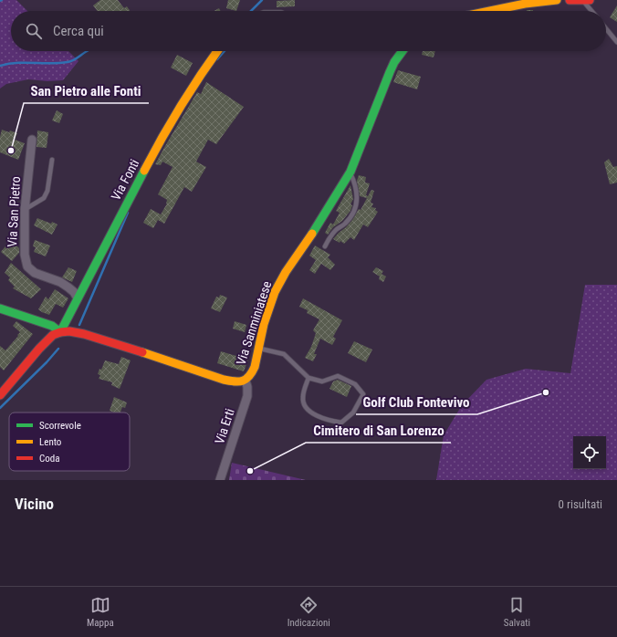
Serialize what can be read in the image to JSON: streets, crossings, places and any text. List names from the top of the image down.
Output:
{
  "streets": {
    "main road": ["Via Fonti", "Via Sanminiatese"],
    "street": ["Via San Pietro", "Via Erti"]
  },
  "crossings": [
    ["Via Fonti", "Via San Pietro"],
    ["Via Fonti", "Via Sanminiatese"],
    ["Via Sanminiatese", "Via Erti"]
  ],
  "places": ["San Pietro alle Fonti", "Golf Club Fontevivo", "Cimitero di San Lorenzo"],
  "legend": ["Scorrevole", "Lento", "Coda"],
  "page": {
    "search": "Cerca qui",
    "heading": ["Vicino", "0 risultati"],
    "nav": ["Mappa", "Indicazioni", "Salvati"]
  }
}
